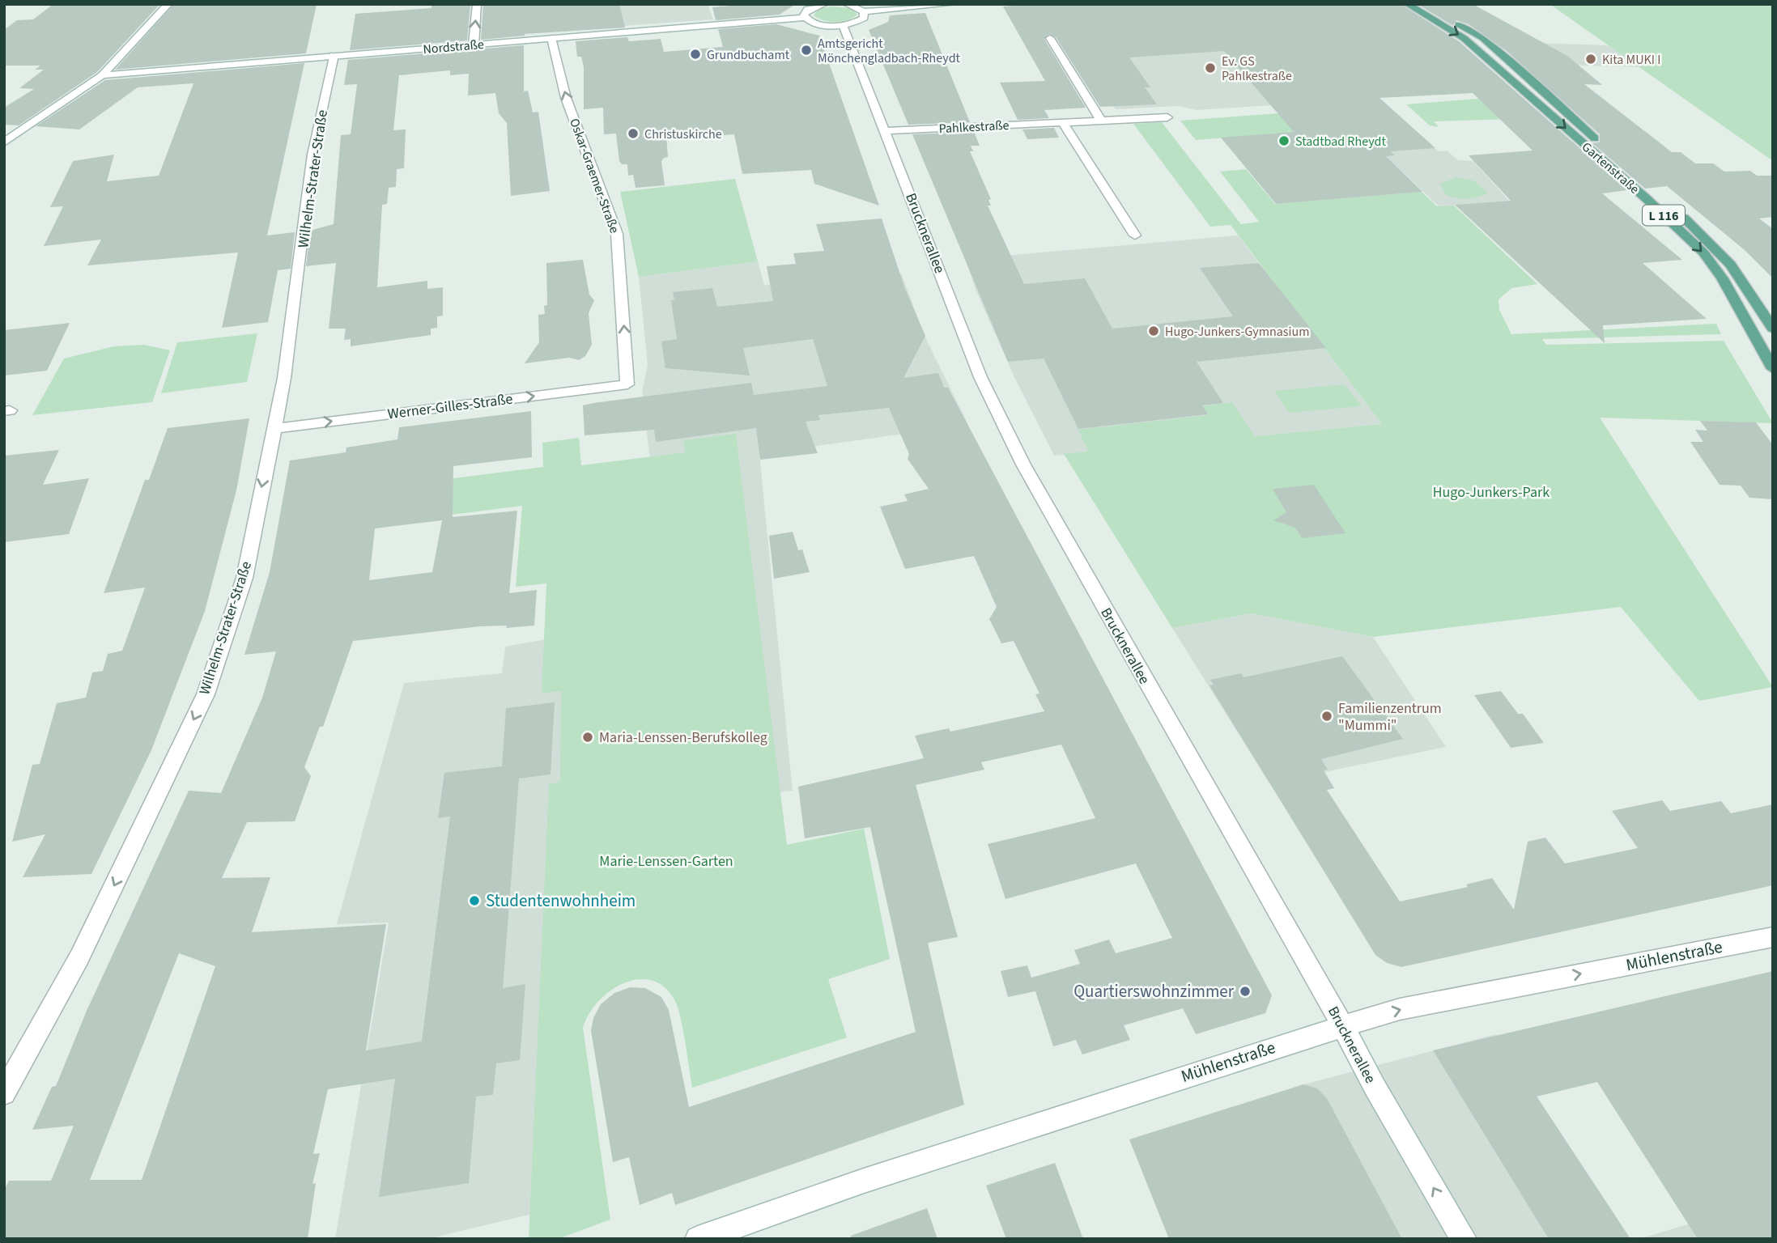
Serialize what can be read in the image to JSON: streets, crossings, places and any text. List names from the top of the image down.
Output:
{
  "streets": {
    "main road": ["Gartenstraße", "L 116"],
    "street": [
      "Nordstraße",
      "Pahlkestraße",
      "Oskar-Graemer-Straße",
      "Wilhelm-Strater-Straße",
      "Brucknerallee",
      "Werner-Gilles-Straße",
      "Mühlenstraße"
    ]
  },
  "crossings": [
    ["Nordstraße", "Oskar-Graemer-Straße"],
    ["Nordstraße", "Wilhelm-Strater-Straße"],
    ["Nordstraße", "Brucknerallee"],
    ["Pahlkestraße", "Brucknerallee"],
    ["Oskar-Graemer-Straße", "Werner-Gilles-Straße"],
    ["Wilhelm-Strater-Straße", "Werner-Gilles-Straße"],
    ["Brucknerallee", "Mühlenstraße"]
  ],
  "one_way": [
    "Oskar-Graemer-Straße",
    "Wilhelm-Strater-Straße",
    "Werner-Gilles-Straße",
    "Mühlenstraße"
  ],
  "parks": ["Hugo-Junkers-Park", "Marie-Lenssen-Garten"],
  "places": [
    "Amtsgericht Mönchengladbach-Rheydt",
    "Grundbuchamt",
    "Kita MUKI I",
    "Ev. GS Pahlkestraße",
    "Christuskirche",
    "Stadtbad Rheydt",
    "Hugo-Junkers-Gymnasium",
    "Familienzentrum \"Mummi\"",
    "Maria-Lenssen-Berufskolleg",
    "Studentenwohnheim",
    "Quartierswohnzimmer"
  ]
}
